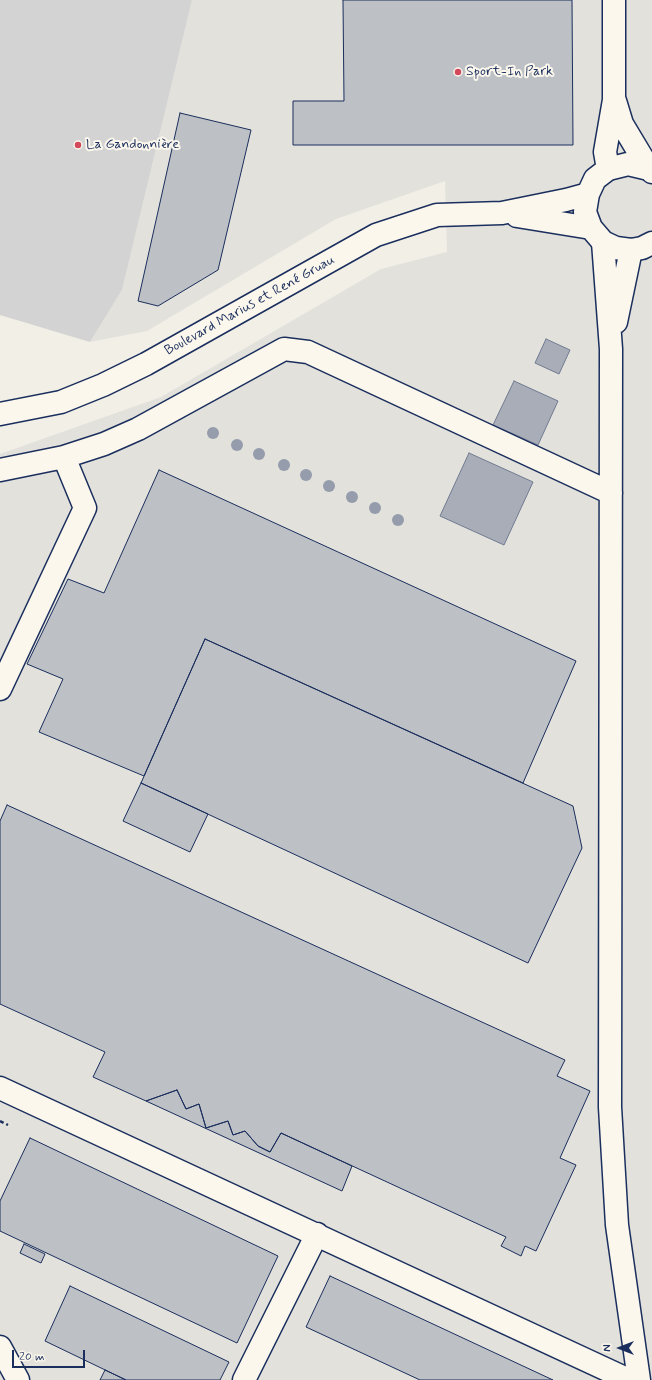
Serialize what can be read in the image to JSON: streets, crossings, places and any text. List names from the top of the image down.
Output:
{
  "streets": {
    "main road": ["Boulevard Marius et René Gruau"]
  },
  "places": ["Sport-In Park", "La Gandonnière"],
  "scale_bar": "20 m",
  "north": "left"
}
